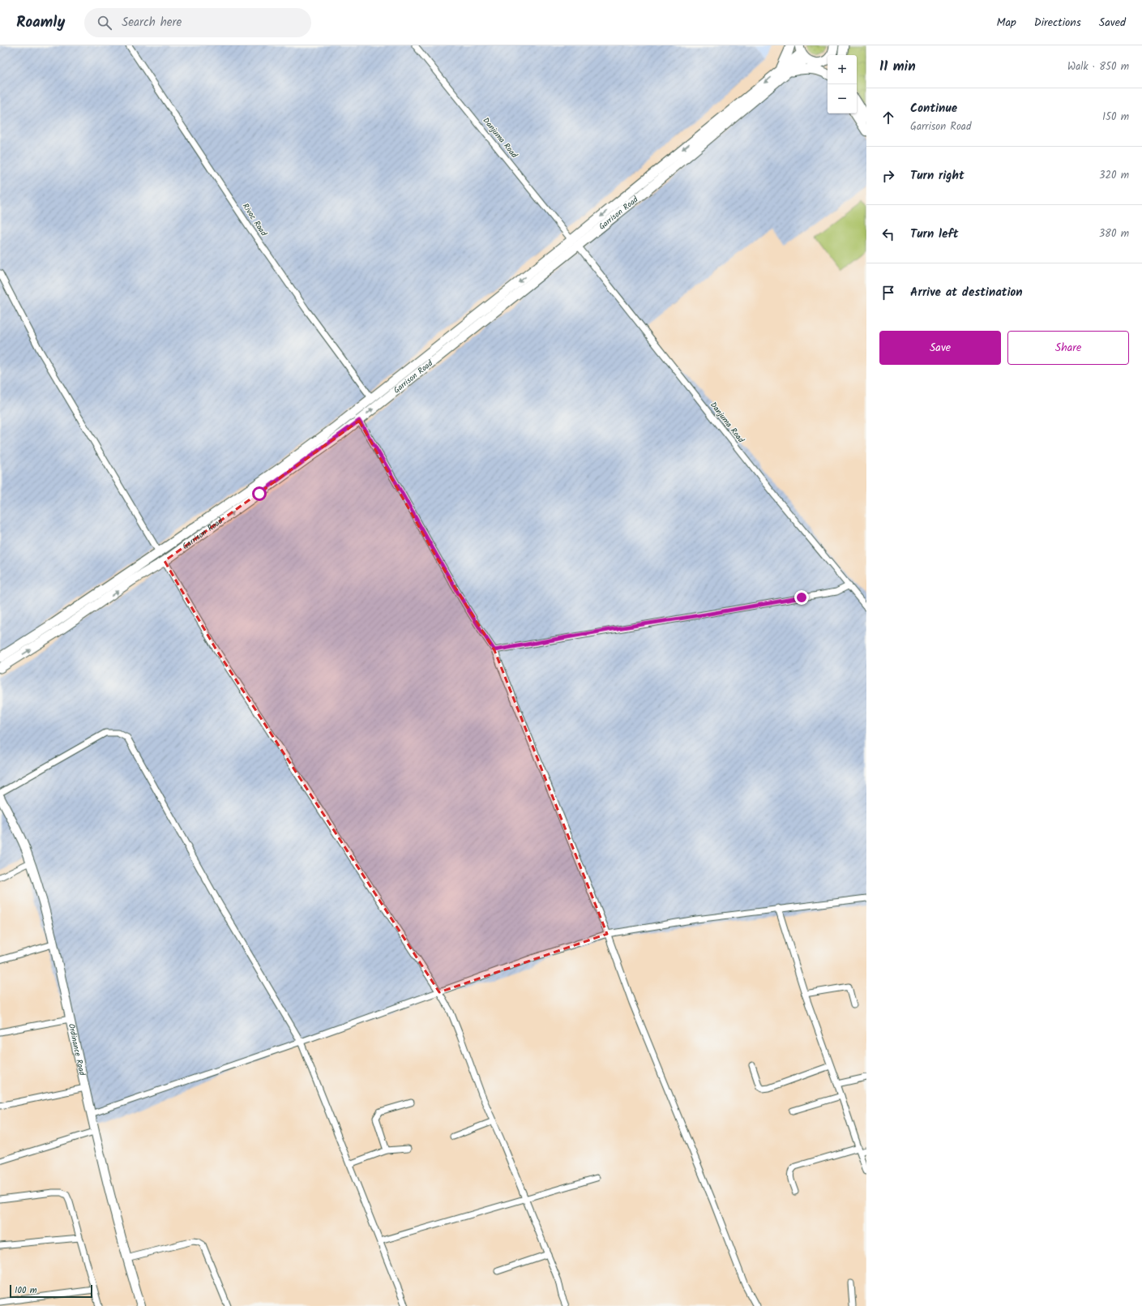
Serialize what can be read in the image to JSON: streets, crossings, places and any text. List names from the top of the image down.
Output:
{
  "streets": {
    "main road": ["Garrison Road"],
    "street": ["Danjuma Road", "Rivoc Road", "Ordinance Road"]
  },
  "crossings": [
    ["Danjuma Road", "Garrison Road"],
    ["Garrison Road", "Rivoc Road"]
  ],
  "scale_bar": "100 m",
  "page": {
    "header": "Roamly",
    "search": "Search here",
    "nav": ["Map", "Directions", "Saved"],
    "heading": ["11 min", "Walk · 850 m"],
    "map_buttons": ["+", "−"],
    "list": [
      ["Continue", "Garrison Road", "150 m"],
      ["Turn right", "320 m"],
      ["Turn left", "380 m"],
      "Arrive at destination"
    ],
    "buttons": ["Save", "Share"],
    "scale": "100 m"
  }
}
